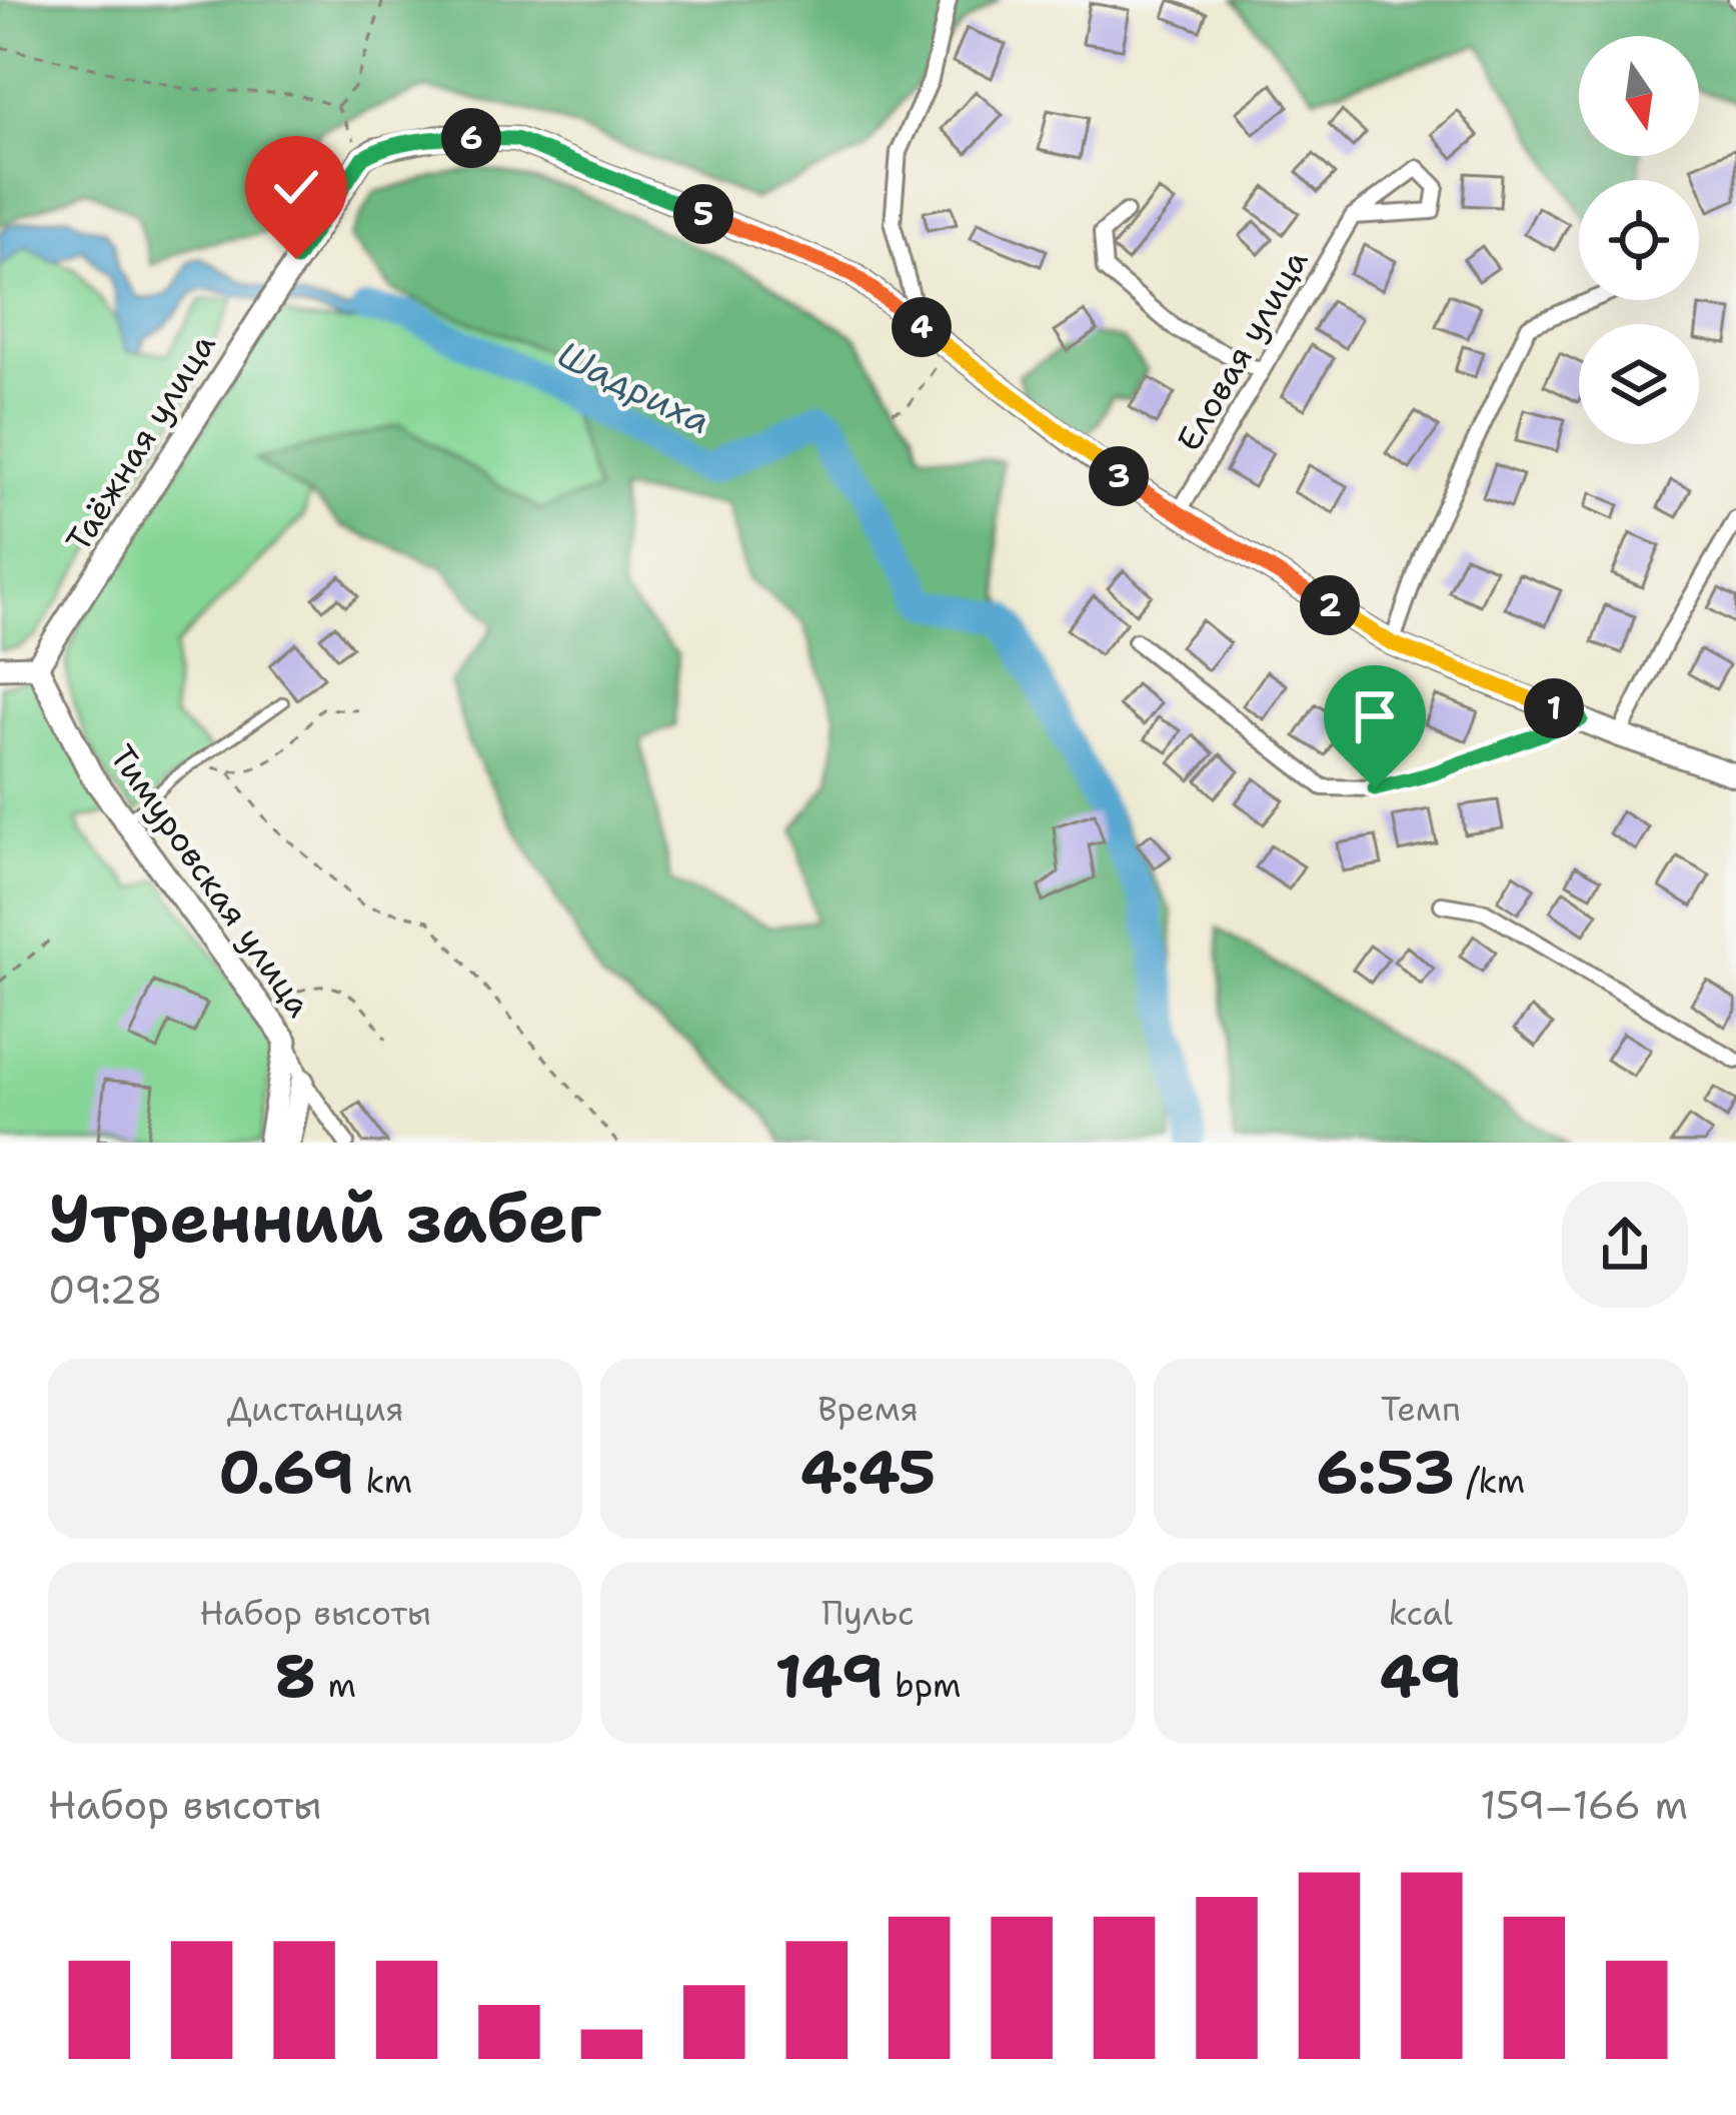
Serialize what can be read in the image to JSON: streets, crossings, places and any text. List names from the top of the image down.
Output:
{
  "streets": {
    "street": ["Еловая улица", "Таёжная улица", "Тимуровская улица"]
  },
  "crossings": [
    ["Таёжная улица", "Тимуровская улица"]
  ],
  "water": ["Шадриха"],
  "north": "bottom",
  "page": {
    "pins": [
      "6",
      "5",
      "4",
      "3",
      "2",
      "1"
    ],
    "heading": ["Утренний забег", "09:28"],
    "stats": [
      ["Дистанция", "0.69 km"],
      ["Время", "4:45"],
      ["Темп", "6:53 /km"],
      ["Набор высоты", "8 m"],
      ["Пульс", "149 bpm"],
      ["kcal", "49"]
    ],
    "chart": ["Набор высоты", "159–166 m"]
  }
}
